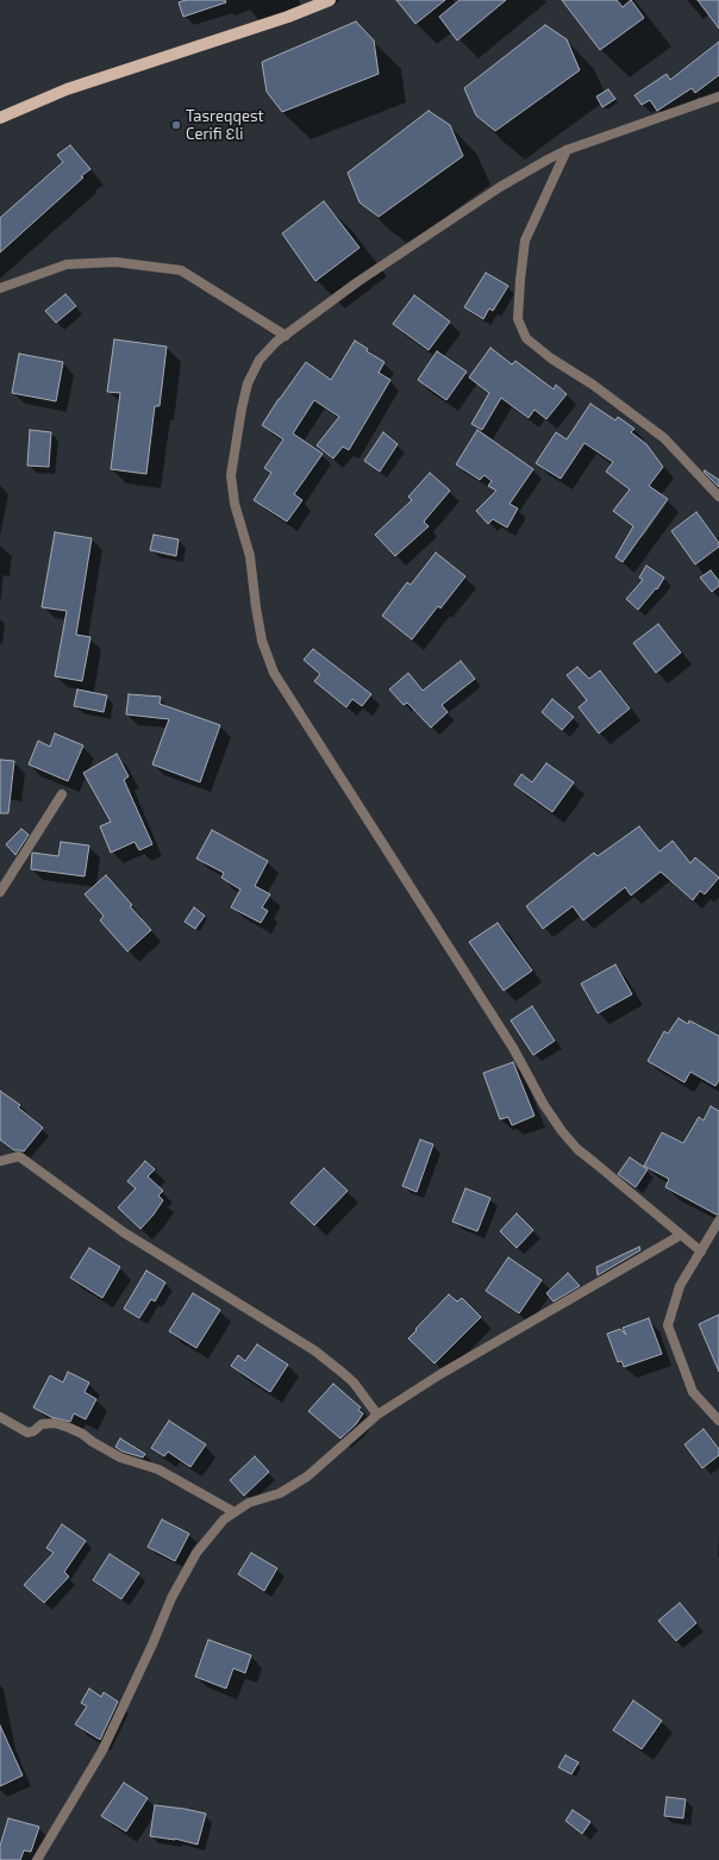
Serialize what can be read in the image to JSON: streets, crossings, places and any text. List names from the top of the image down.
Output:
{
  "places": ["Tasreqqest Cerifi Ɛli"]
}
